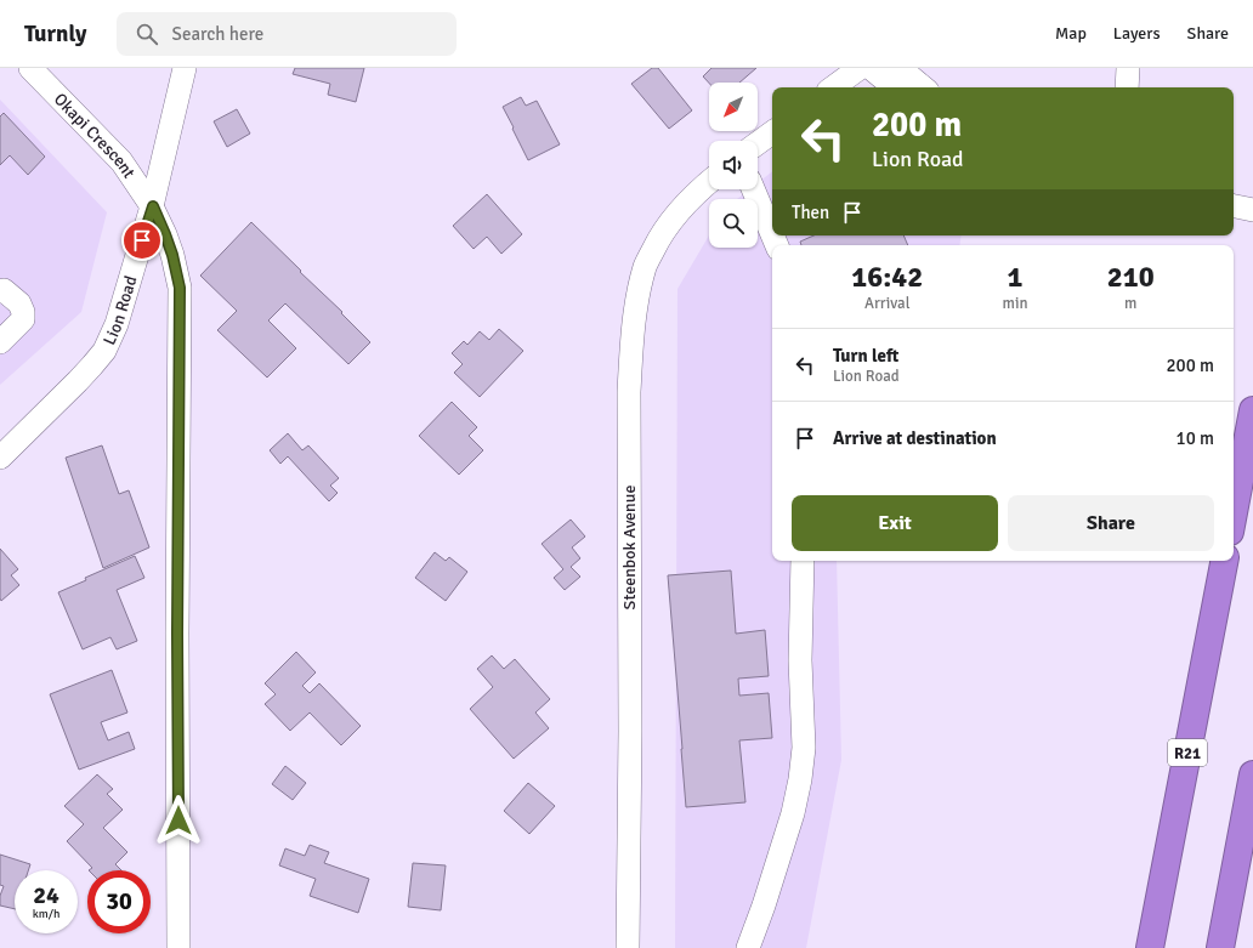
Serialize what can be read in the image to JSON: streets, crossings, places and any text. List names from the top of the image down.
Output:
{
  "streets": {
    "highway": ["R21"],
    "street": ["Okapi Crescent", "Lion Road", "Steenbok Avenue"]
  },
  "crossings": [
    ["Okapi Crescent", "Lion Road"]
  ],
  "north": "bottom left",
  "page": {
    "header": "Turnly",
    "search": "Search here",
    "nav": ["Map", "Layers", "Share"],
    "turn": ["200 m", "Lion Road"],
    "then": "Then",
    "eta": [
      "16:42",
      "Arrival",
      "1",
      "min",
      "210",
      "m"
    ],
    "list": [
      {
        "name": "Turn left",
        "note": "Lion Road",
        "value": "200 m"
      },
      {
        "name": "Arrive at destination",
        "value": "10 m"
      }
    ],
    "buttons": ["Exit", "Share"],
    "speed": "24 km/h",
    "limit": "30"
  }
}
